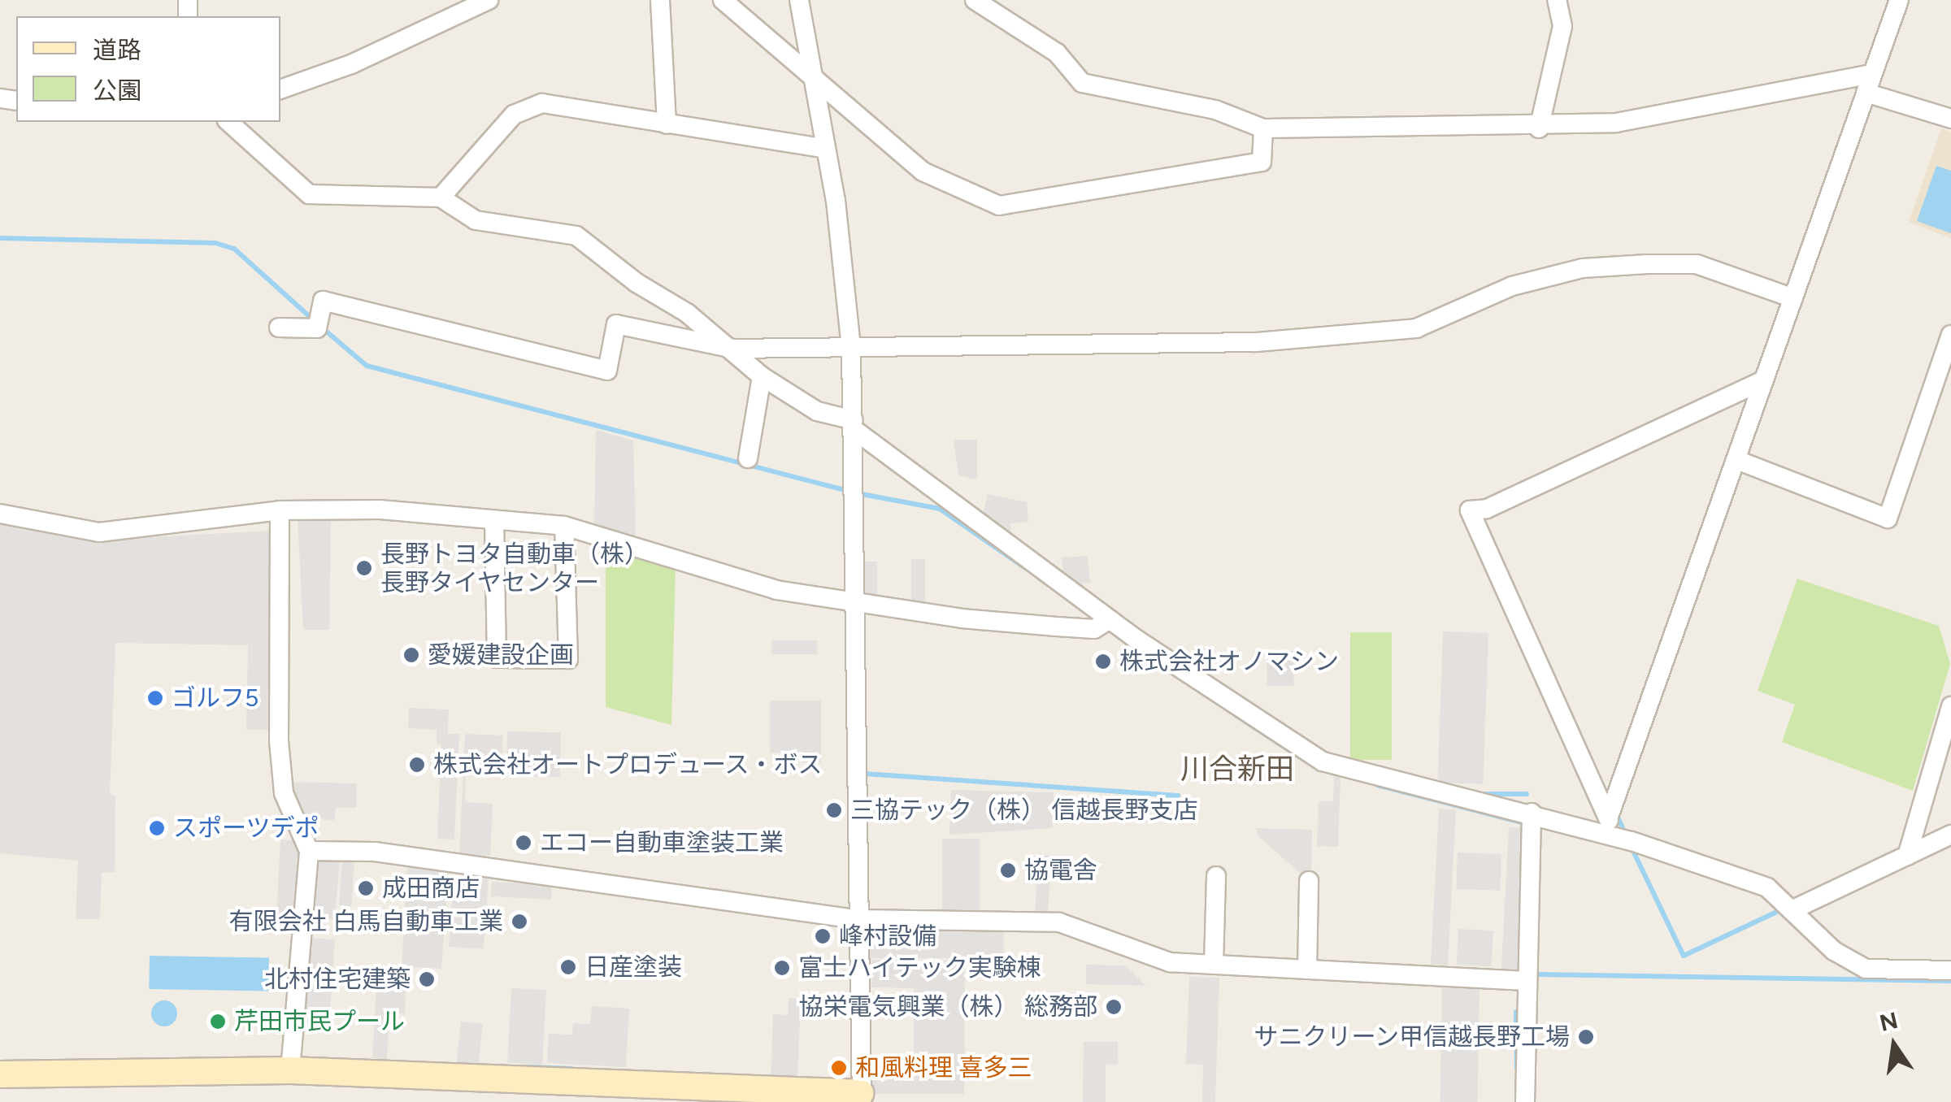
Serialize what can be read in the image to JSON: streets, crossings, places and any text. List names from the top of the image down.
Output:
{
  "districts": ["川合新田"],
  "places": [
    "長野トヨタ自動車（株） 長野タイヤセンター",
    "愛媛建設企画",
    "株式会社オノマシン",
    "ゴルフ5",
    "株式会社オートプロデュース・ボス",
    "三協テック（株） 信越長野支店",
    "スポーツデポ",
    "エコー自動車塗装工業",
    "協電舎",
    "成田商店",
    "有限会社 白馬自動車工業",
    "峰村設備",
    "日産塗装",
    "富士ハイテック実験棟",
    "北村住宅建築",
    "協栄電気興業（株） 総務部",
    "芹田市民プール",
    "サニクリーン甲信越長野工場",
    "和風料理 喜多三"
  ],
  "legend": ["道路", "公園"],
  "north": "top"
}
